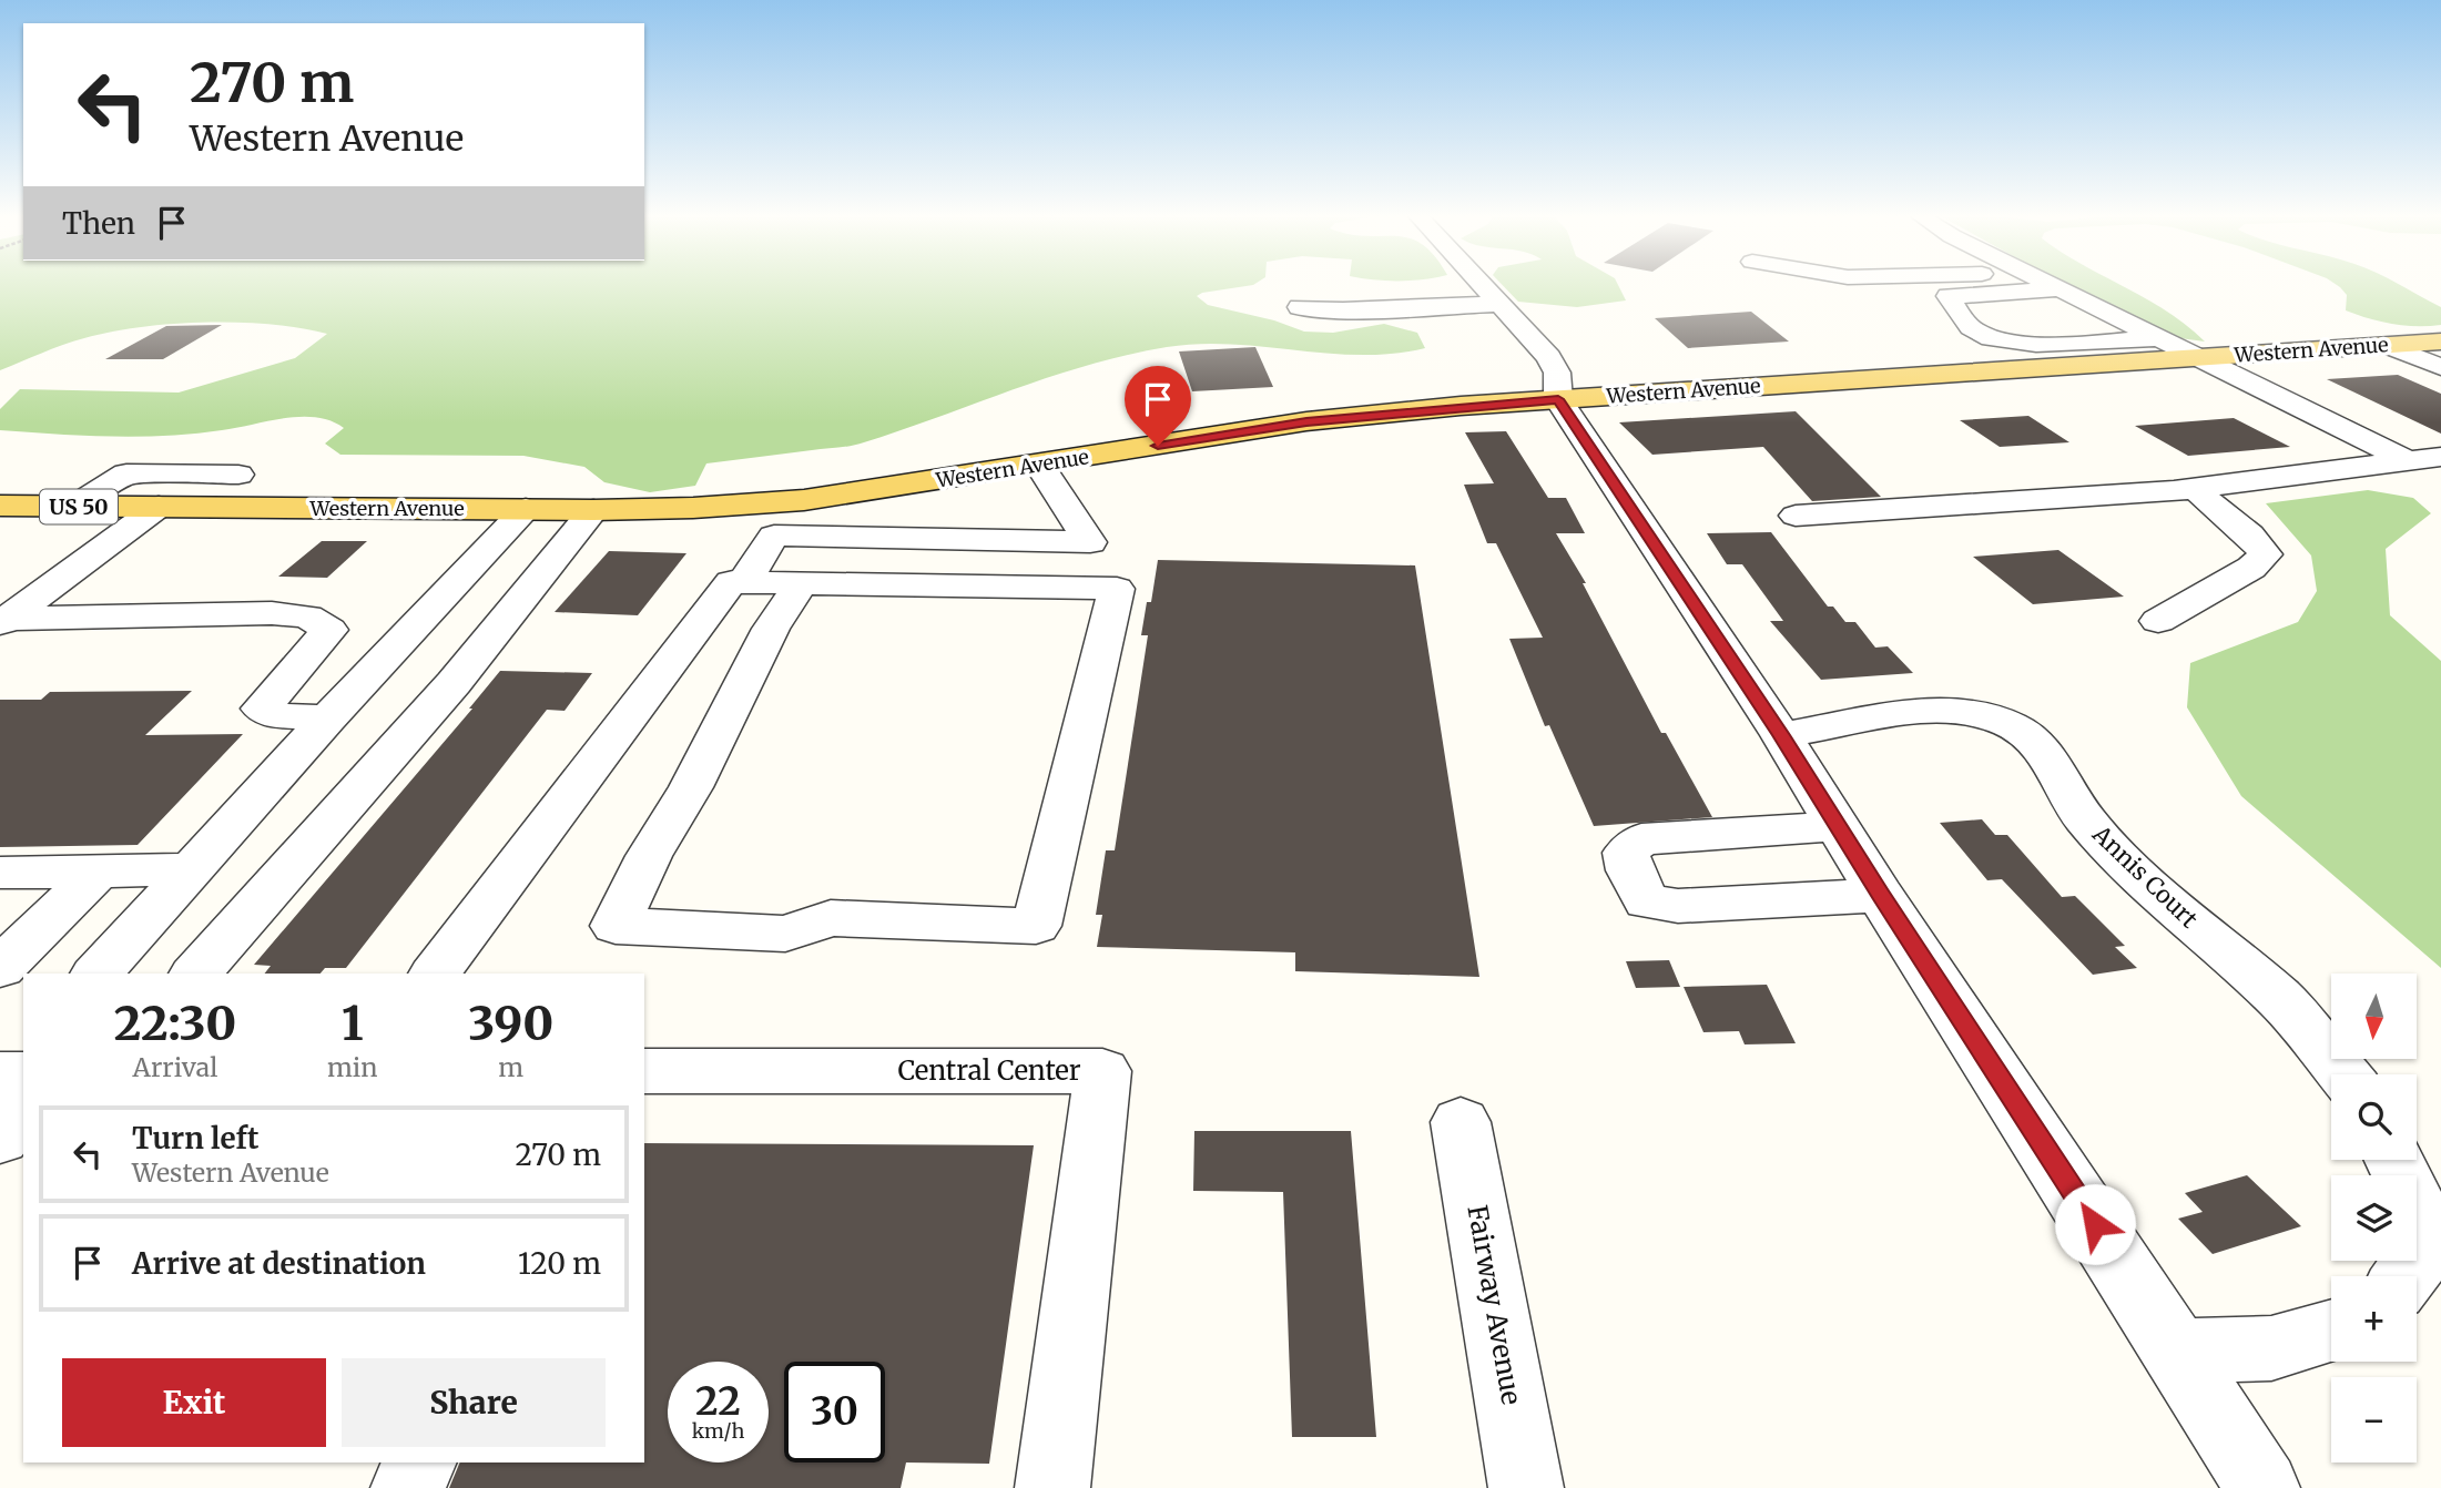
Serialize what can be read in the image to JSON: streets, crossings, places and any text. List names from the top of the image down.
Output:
{
  "streets": {
    "main road": ["Western Avenue", "US 50"],
    "street": ["Annis Court", "Central Center", "Fairway Avenue"]
  },
  "north": "bottom",
  "page": {
    "turn": ["270 m", "Western Avenue"],
    "then": "Then",
    "map_buttons": ["+", "−"],
    "eta": [
      "22:30",
      "Arrival",
      "1",
      "min",
      "390",
      "m"
    ],
    "list": [
      {
        "name": "Turn left",
        "note": "Western Avenue",
        "value": "270 m"
      },
      {
        "name": "Arrive at destination",
        "value": "120 m"
      }
    ],
    "buttons": ["Exit", "Share"],
    "speed": "22 km/h",
    "limit": "30"
  }
}
